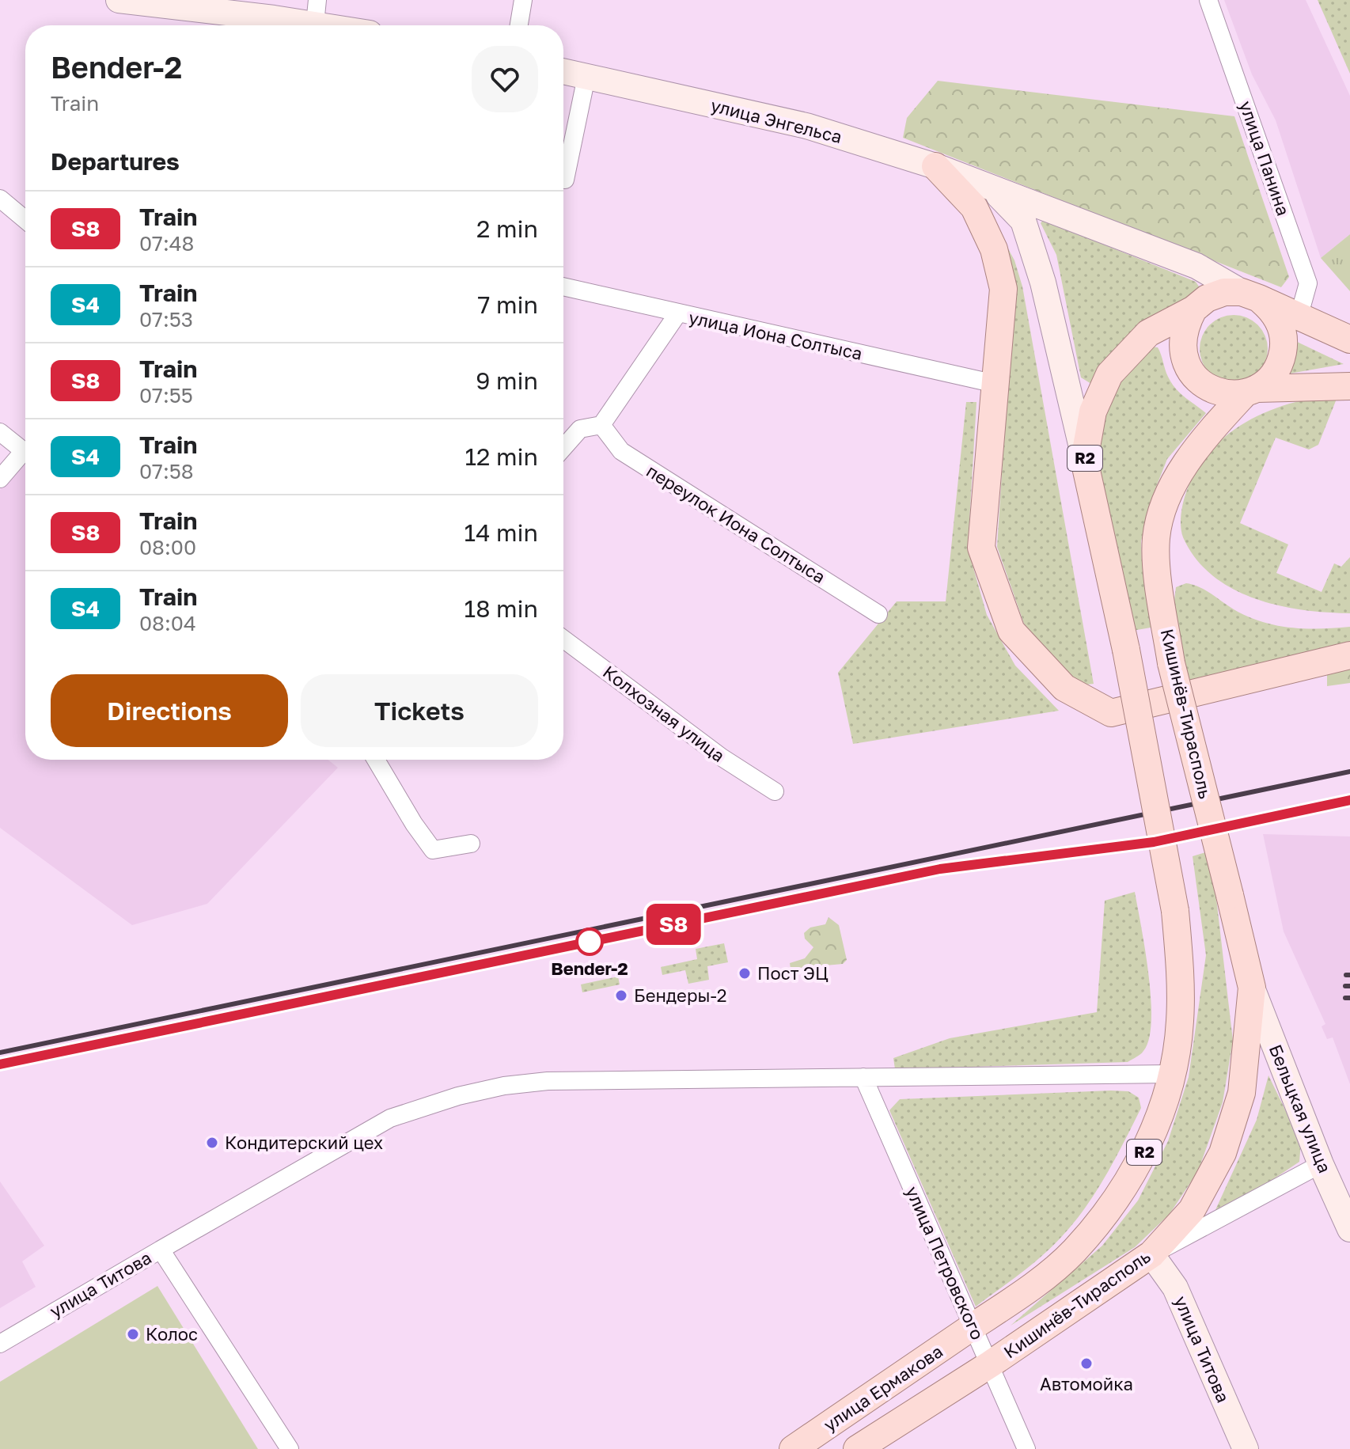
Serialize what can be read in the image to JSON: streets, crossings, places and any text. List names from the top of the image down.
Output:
{
  "streets": {
    "main road": ["R2", "Кишинёв-Тирасполь", "улица Ермакова"],
    "street": [
      "улица Энгельса",
      "улица Панина",
      "улица Иона Солтыса",
      "переулок Иона Солтыса",
      "Колхозная улица",
      "Бельцкая улица",
      "улица Петровского",
      "улица Титова"
    ]
  },
  "crossings": [
    ["улица Энгельса", "R2"],
    ["улица Энгельса", "Кишинёв-Тирасполь"],
    ["R2", "Кишинёв-Тирасполь"],
    ["R2", "улица Петровского"],
    ["R2", "улица Ермакова"],
    ["Кишинёв-Тирасполь", "Бельцкая улица"],
    ["Кишинёв-Тирасполь", "улица Петровского"],
    ["Кишинёв-Тирасполь", "улица Титова"],
    ["Кишинёв-Тирасполь", "улица Ермакова"],
    ["улица Петровского", "улица Ермакова"]
  ],
  "places": [
    "Bender-2",
    "Пост ЭЦ",
    "Бендеры-2",
    "Кондитерский цех",
    "Колос",
    "Автомойка"
  ],
  "page": {
    "on_map": "S8",
    "heading": [
      ["Bender-2", "Train"],
      "Departures"
    ],
    "list": [
      {
        "mark": "S8",
        "name": "Train",
        "note": "07:48",
        "value": "2 min"
      },
      {
        "mark": "S4",
        "name": "Train",
        "note": "07:53",
        "value": "7 min"
      },
      {
        "mark": "S8",
        "name": "Train",
        "note": "07:55",
        "value": "9 min"
      },
      {
        "mark": "S4",
        "name": "Train",
        "note": "07:58",
        "value": "12 min"
      },
      {
        "mark": "S8",
        "name": "Train",
        "note": "08:00",
        "value": "14 min"
      },
      {
        "mark": "S4",
        "name": "Train",
        "note": "08:04",
        "value": "18 min"
      }
    ],
    "buttons": ["Directions", "Tickets"]
  }
}
